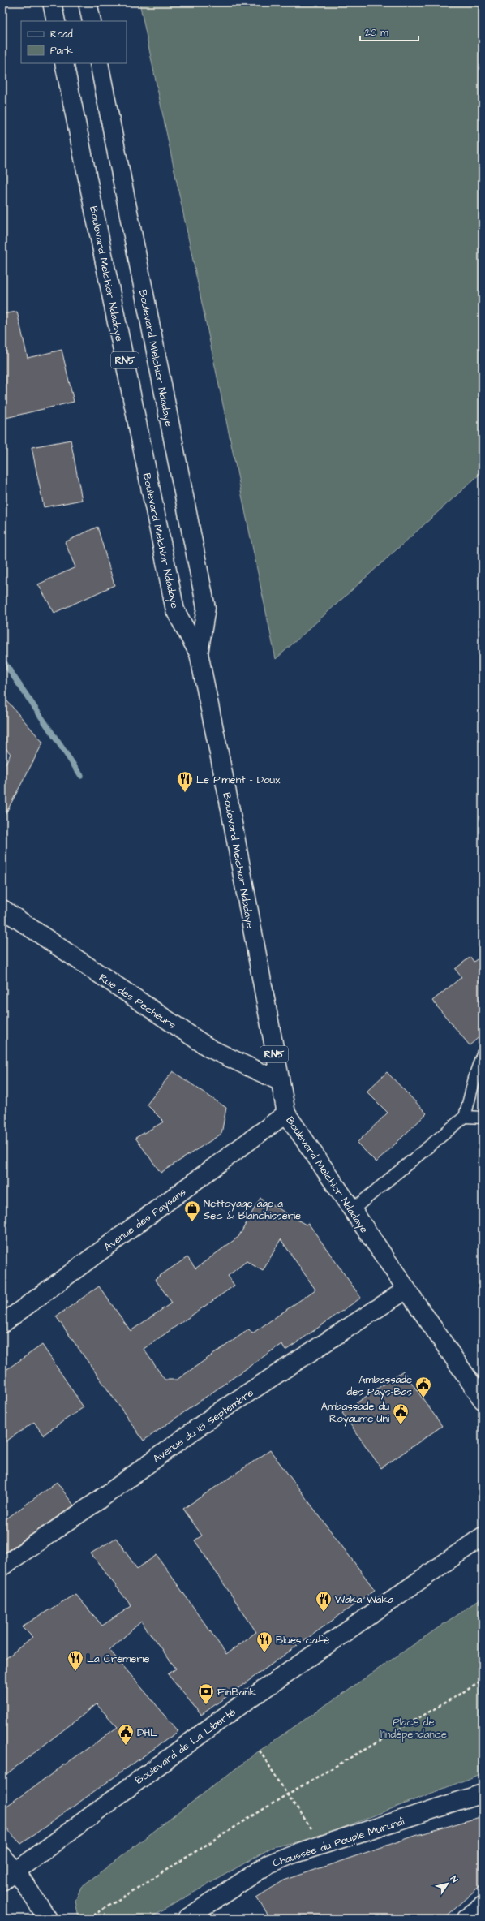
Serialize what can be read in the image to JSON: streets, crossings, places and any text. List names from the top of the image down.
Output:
{
  "streets": {
    "main road": [
      "Boulevard Melchior Ndadaye",
      "Boulevard Mlelchior Ndadaye",
      "RN5",
      "Rue des Pecheurs",
      "Avenue des Paysans",
      "Avenue du 18 Septembre",
      "Boulevard de La Liberté",
      "Chaussée du Peuple Murundi"
    ]
  },
  "crossings": [
    ["Boulevard Melchior Ndadaye", "Boulevard Mlelchior Ndadaye"],
    ["Boulevard Melchior Ndadaye", "Rue des Pecheurs"],
    ["Boulevard Melchior Ndadaye", "Avenue des Paysans"],
    ["Boulevard Melchior Ndadaye", "Avenue du 18 Septembre"]
  ],
  "parks": ["Place de l'Indépendance"],
  "places": {
    "restaurant": [
      "Le Piment - Doux",
      "Waka Waka",
      "Blues cafè",
      "La Crémerie"
    ],
    "shop": ["Nettoyage age a Sec & Blanchisserie"],
    "public building": ["Ambassade des Pays-Bas", "Ambassade du Royaume-Uni", "DHL"],
    "bank": ["FinBank"]
  },
  "legend": ["Road", "Park"],
  "scale_bar": "20 m",
  "north": "top right"
}
